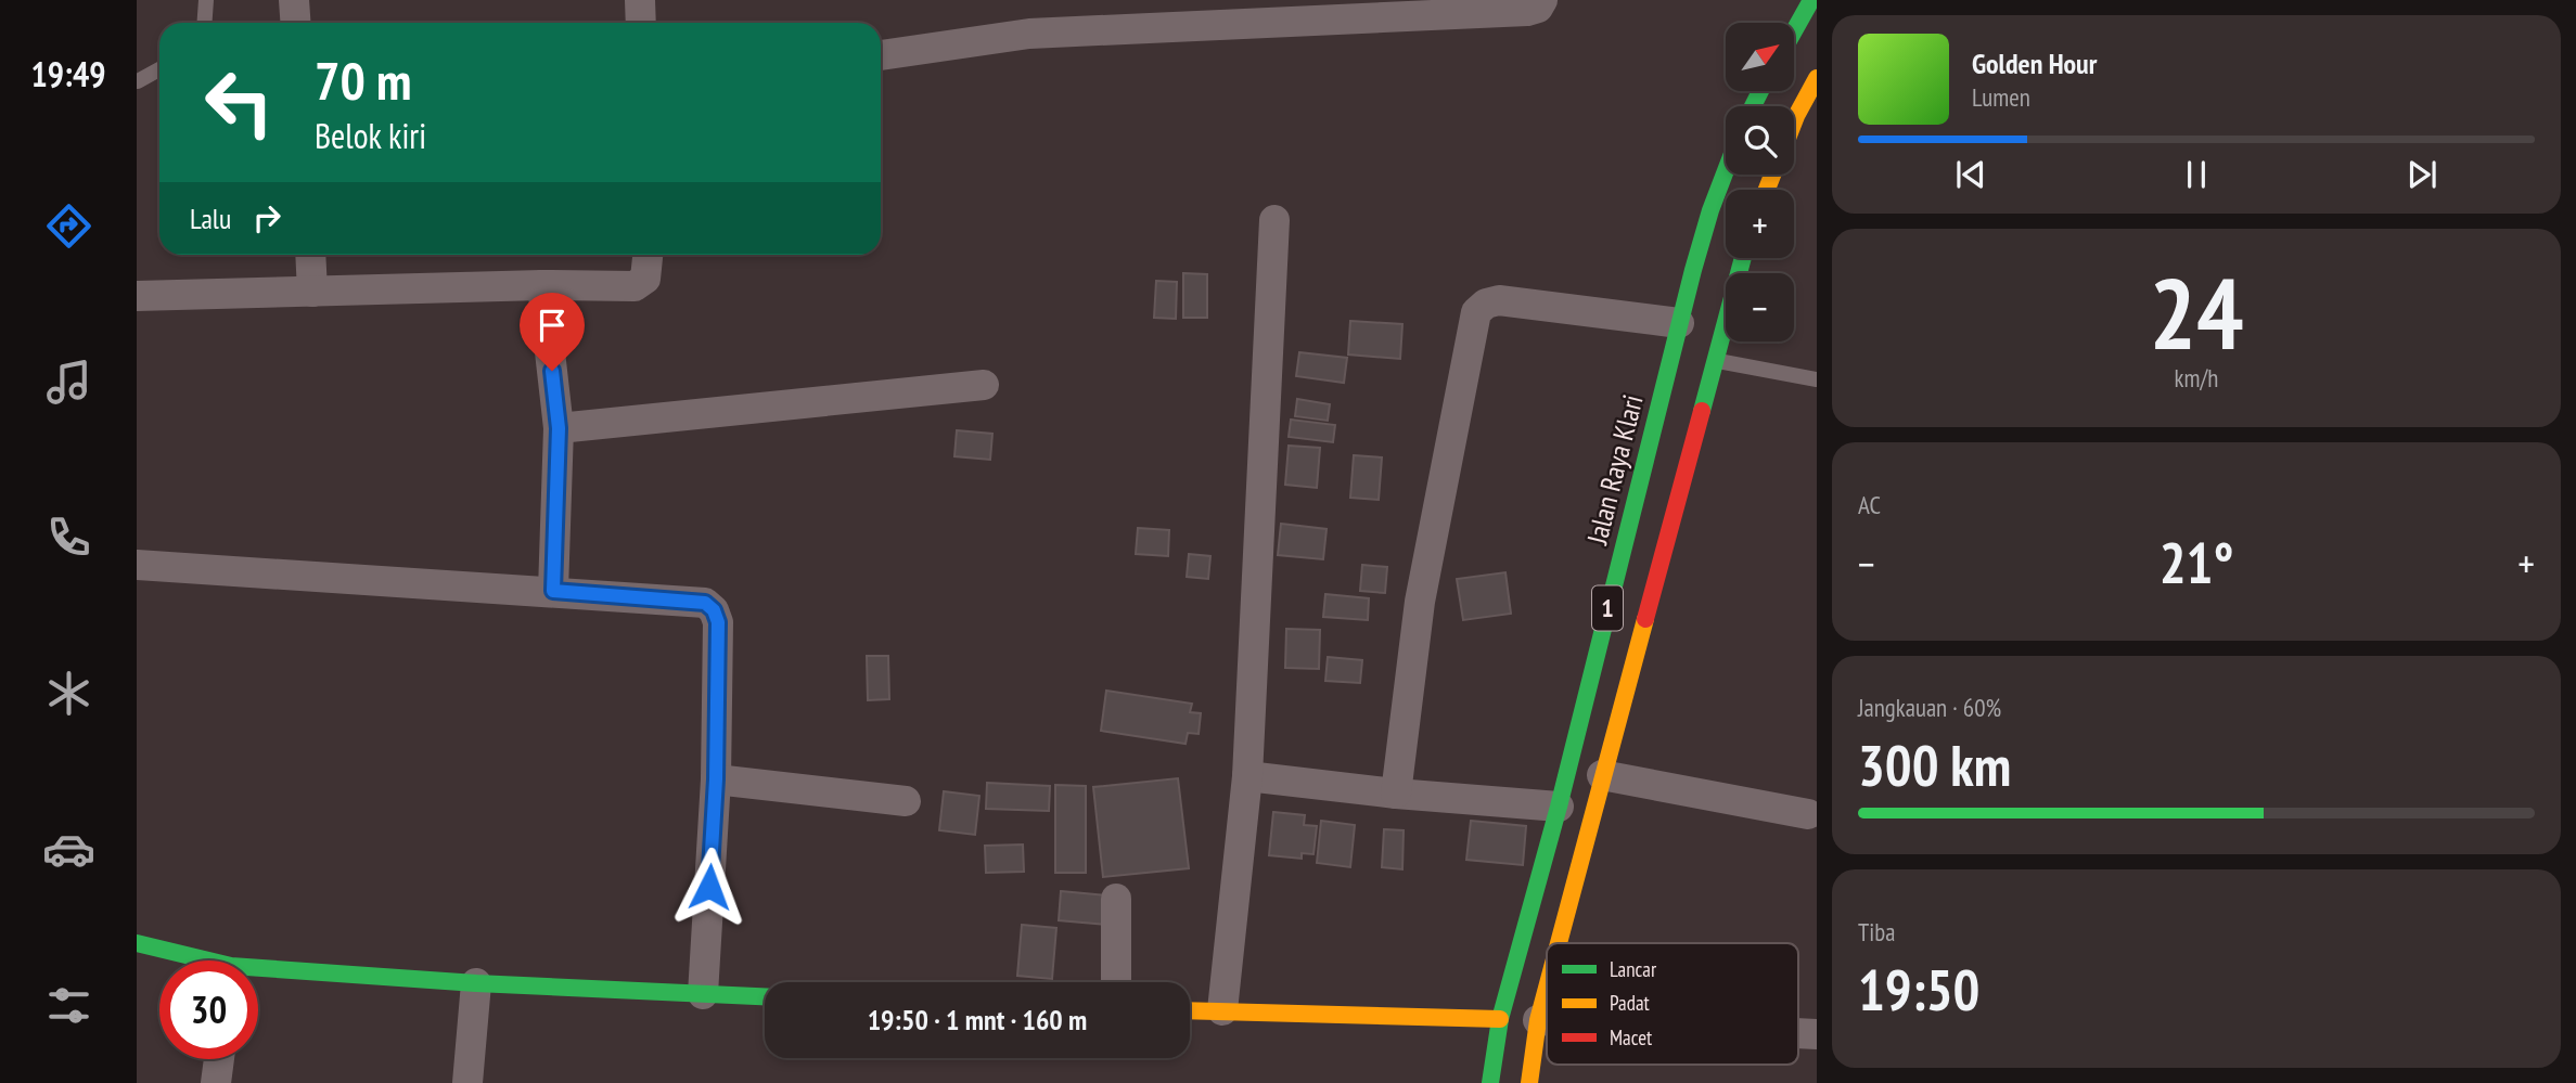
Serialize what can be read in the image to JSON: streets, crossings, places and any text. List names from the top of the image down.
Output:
{
  "streets": {
    "main road": ["Jalan Raya Klari", "1"]
  },
  "legend": ["Lancar", "Padat", "Macet"],
  "north": "top right",
  "page": {
    "tabs": "19:49",
    "map_buttons": ["+", "−"],
    "turn": ["70 m", "Belok kiri"],
    "song": ["Golden Hour", "Lumen"],
    "then": "Lalu",
    "tile": [
      ["24", "km/h"],
      "AC",
      ["Jangkauan · 60%", "300 km"],
      ["Tiba", "19:50"]
    ],
    "heat": ["−", "21°", "+"],
    "limit": "30",
    "trip": "19:50 · 1 mnt · 160 m"
  }
}
